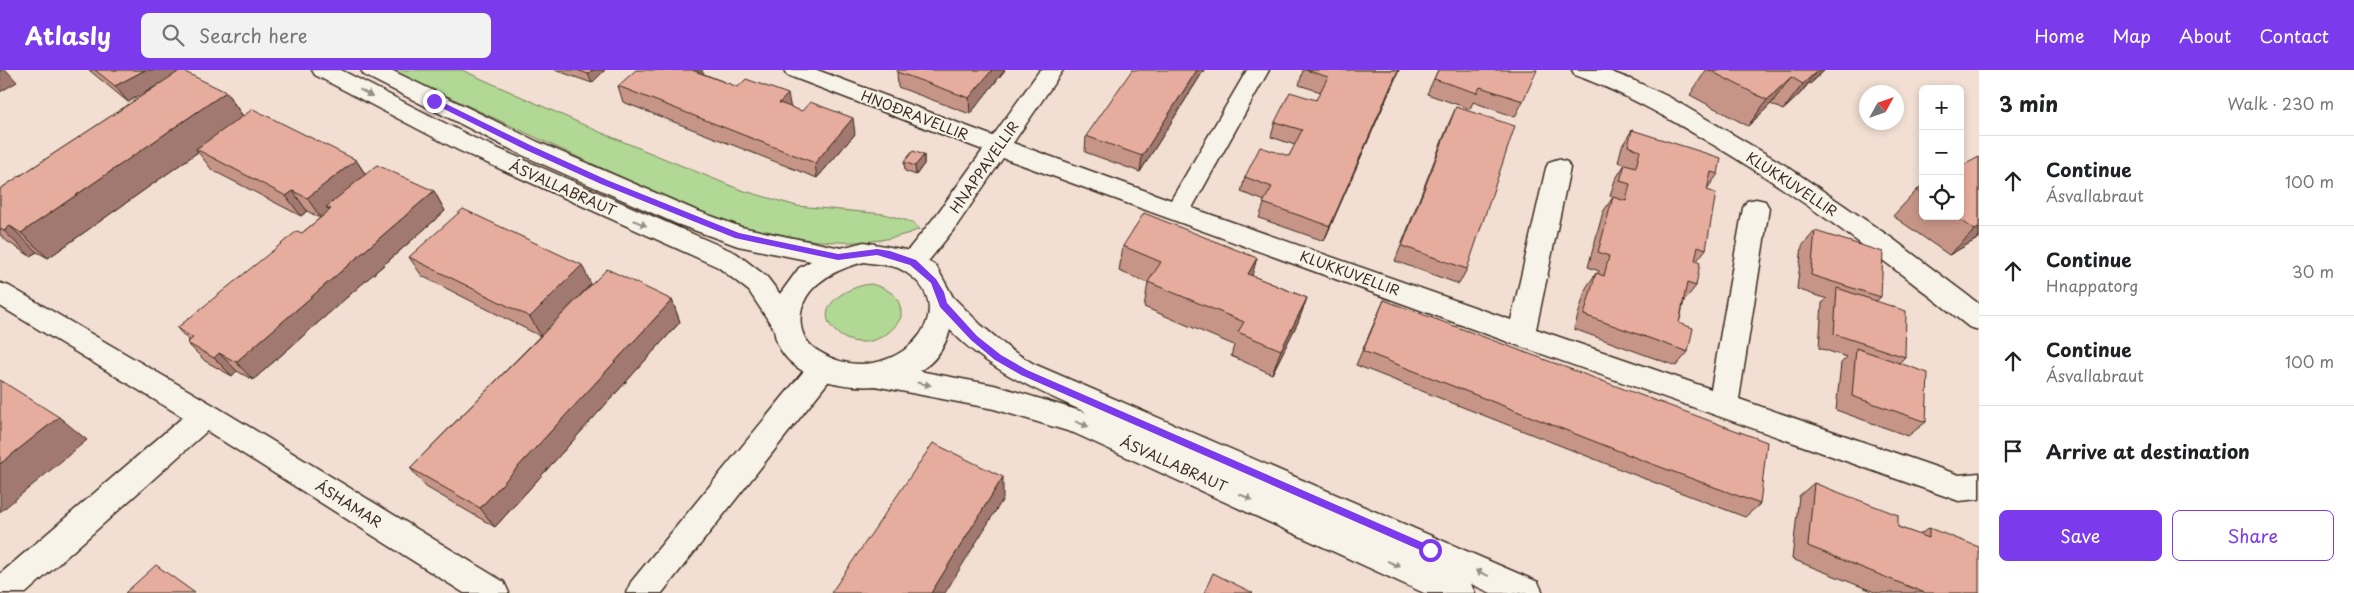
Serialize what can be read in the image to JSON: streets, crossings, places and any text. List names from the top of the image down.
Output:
{
  "streets": {
    "street": [
      "HNOÐRAVELLIR",
      "HNAPPAVELLIR",
      "KLUKKUVELLIR",
      "ÁSVALLABRAUT",
      "ÁSHAMAR"
    ]
  },
  "crossings": [
    ["HNOÐRAVELLIR", "HNAPPAVELLIR"],
    ["HNOÐRAVELLIR", "KLUKKUVELLIR"],
    ["HNAPPAVELLIR", "KLUKKUVELLIR"],
    ["HNAPPAVELLIR", "ÁSVALLABRAUT"]
  ],
  "north": "top right",
  "page": {
    "header": "Atlasly",
    "search": "Search here",
    "nav": [
      "Home",
      "Map",
      "About",
      "Contact"
    ],
    "heading": ["3 min", "Walk · 230 m"],
    "map_buttons": ["+", "−"],
    "list": [
      ["Continue", "Ásvallabraut", "100 m"],
      ["Continue", "Hnappatorg", "30 m"],
      ["Continue", "Ásvallabraut", "100 m"],
      "Arrive at destination"
    ],
    "buttons": ["Save", "Share"]
  }
}
